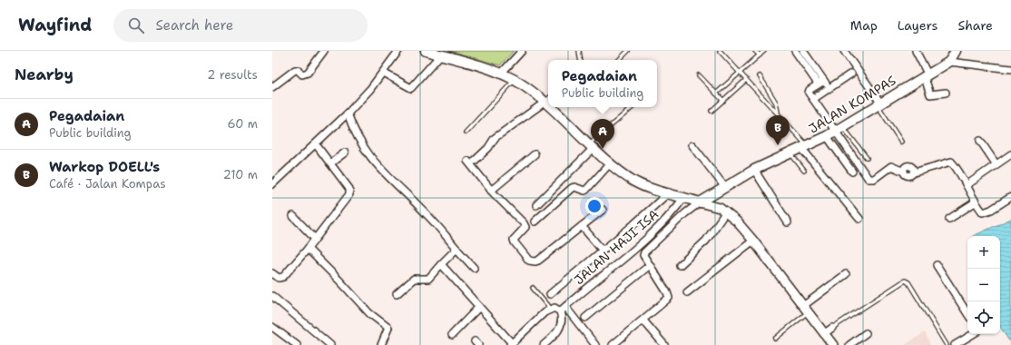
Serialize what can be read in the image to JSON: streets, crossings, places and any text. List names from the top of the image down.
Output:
{
  "streets": {
    "main road": ["JALAN KOMPAS"],
    "street": ["JALAN HAJI ISA"]
  },
  "page": {
    "header": "Wayfind",
    "search": "Search here",
    "nav": ["Map", "Layers", "Share"],
    "heading": ["Nearby", "2 results"],
    "popup": ["Pegadaian", "Public building"],
    "list": [
      {
        "mark": "A",
        "name": "Pegadaian",
        "note": "Public building",
        "value": "60 m"
      },
      {
        "mark": "B",
        "name": "Warkop DOELL's",
        "note": "Café · Jalan Kompas",
        "value": "210 m"
      }
    ],
    "pins": ["B", "A"],
    "map_buttons": ["+", "−"]
  }
}
